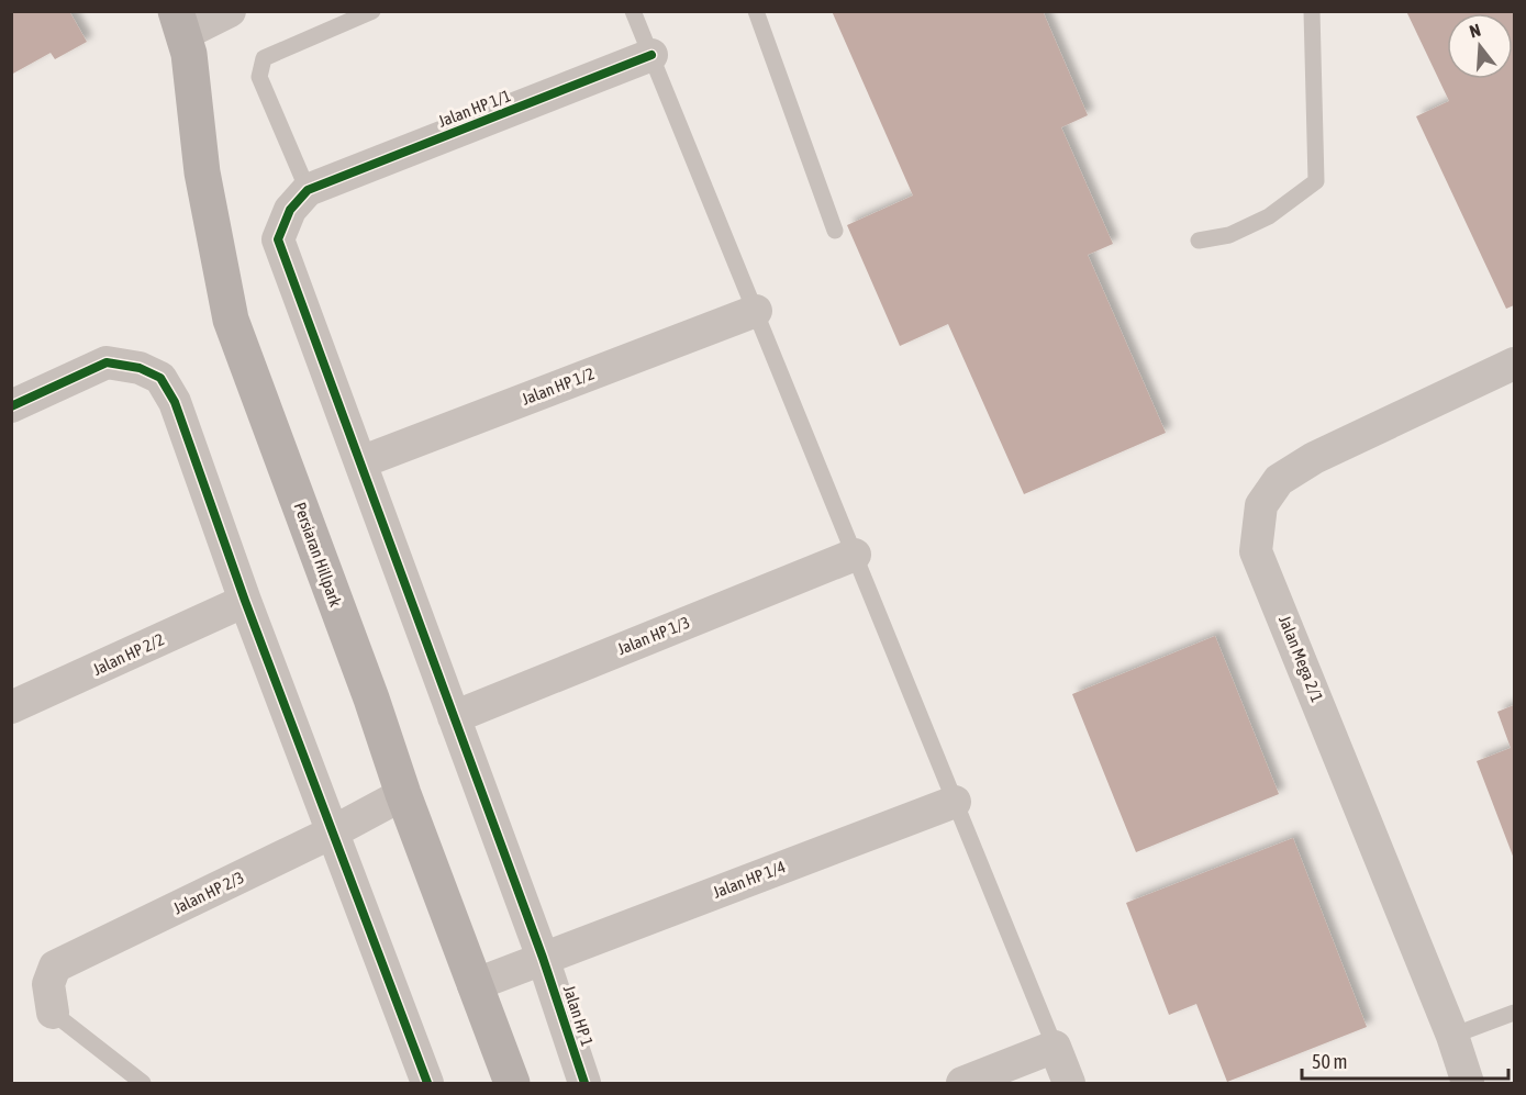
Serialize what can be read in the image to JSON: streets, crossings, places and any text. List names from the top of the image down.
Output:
{
  "streets": {
    "street": [
      "Jalan HP 1/1",
      "Jalan HP 1/2",
      "Persiaran Hillpark",
      "Jalan HP 1/3",
      "Jalan HP 2/2",
      "Jalan Mega 2/1",
      "Jalan HP 1/4",
      "Jalan HP 2/3",
      "Jalan HP 1"
    ]
  },
  "crossings": [
    ["Jalan HP 1/1", "Jalan HP 1"],
    ["Jalan HP 1/2", "Jalan HP 1"],
    ["Persiaran Hillpark", "Jalan HP 2/3"],
    ["Jalan HP 1/3", "Jalan HP 1"],
    ["Jalan HP 1/4", "Jalan HP 1"]
  ],
  "scale_bar": "50 m",
  "north": "top"
}
